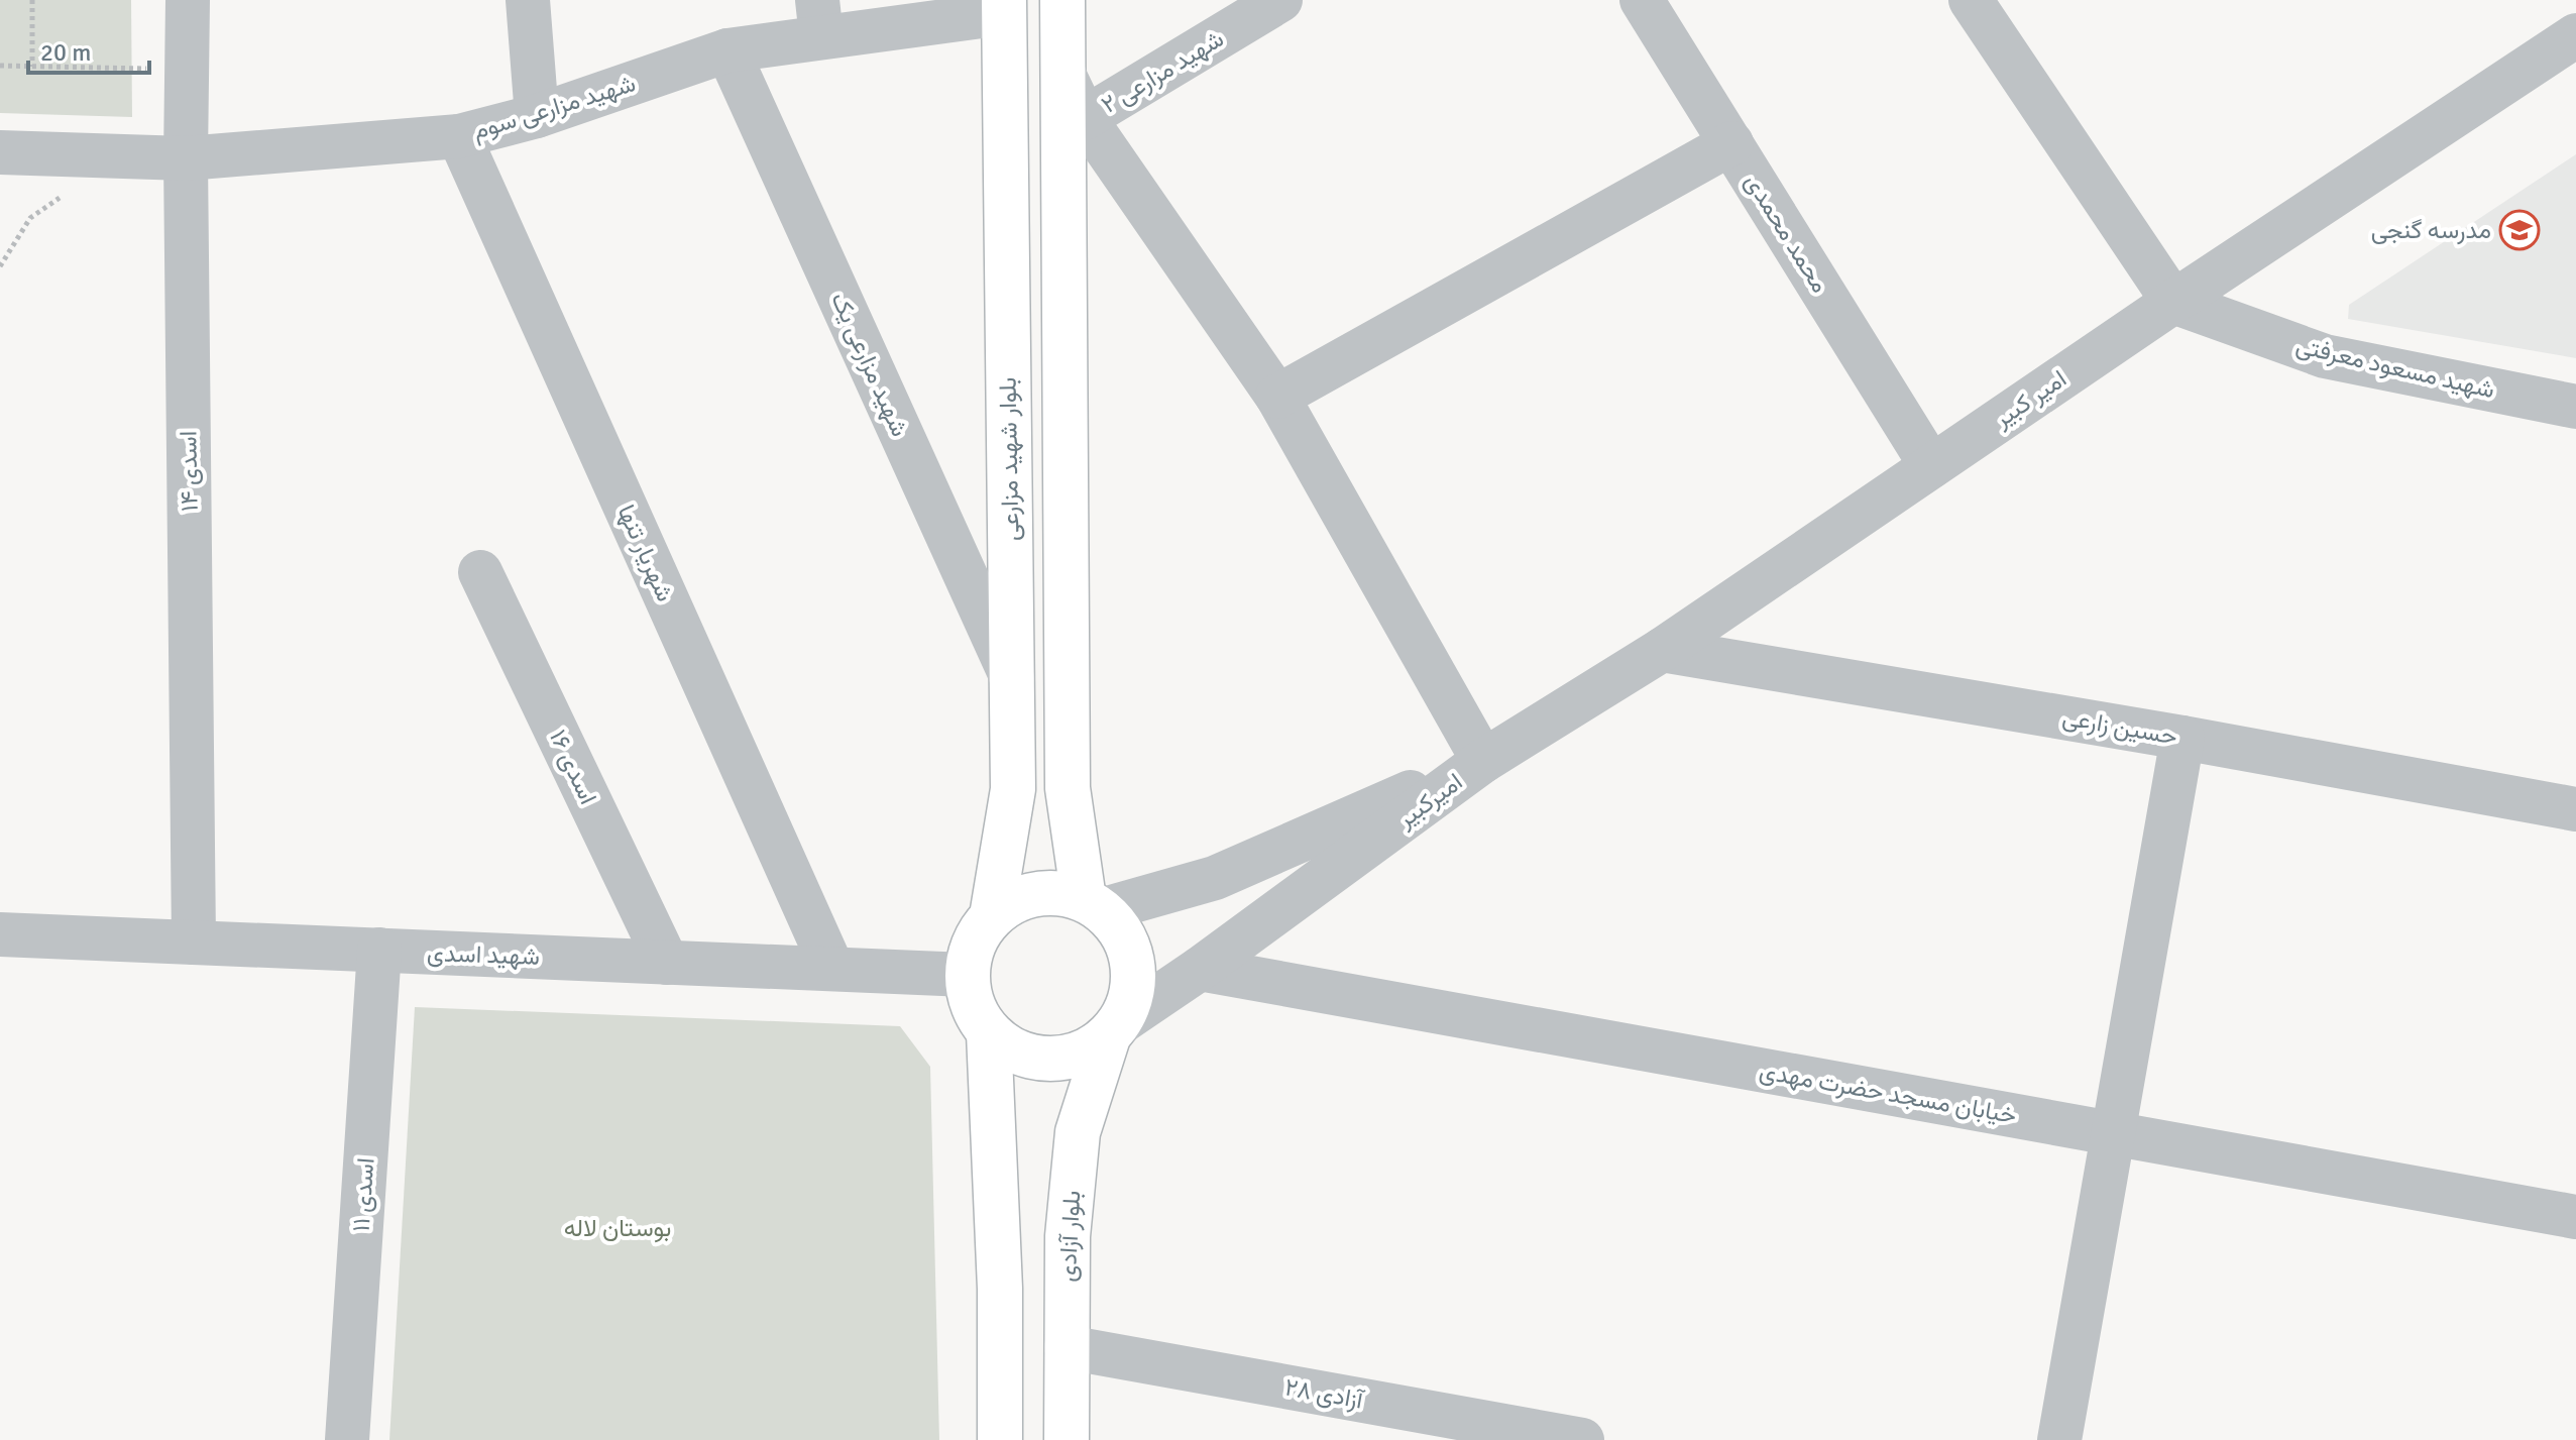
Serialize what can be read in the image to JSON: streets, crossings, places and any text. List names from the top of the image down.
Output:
{
  "streets": {
    "main road": ["بلوار شهید مزارعی", "بلوار آزادی"],
    "street": [
      "شهید مزارعی ۲",
      "شهید مزارعی سوم",
      "محمد محمدی",
      "شهید مزارعی یک",
      "شهید مسعود معرفتی",
      "امیر کبیر",
      "اسدی ۱۴",
      "شهریار تنها",
      "حسین زارعی",
      "اسدی ۱۶",
      "امیرکبیر",
      "شهید اسدی",
      "خیابان مسجد حضرت مهدی",
      "اسدی ۱۱",
      "آزادی ۲۸"
    ]
  },
  "crossings": [
    ["شهید مزارعی سوم", "شهید مزارعی یک"],
    ["شهید مزارعی سوم", "بلوار شهید مزارعی"],
    ["شهید مزارعی سوم", "اسدی ۱۴"],
    ["شهید مزارعی سوم", "شهریار تنها"],
    ["محمد محمدی", "امیر کبیر"],
    ["شهید مزارعی یک", "بلوار شهید مزارعی"],
    ["شهید مسعود معرفتی", "امیر کبیر"],
    ["امیر کبیر", "حسین زارعی"],
    ["امیر کبیر", "امیرکبیر"],
    ["بلوار شهید مزارعی", "امیرکبیر"],
    ["بلوار شهید مزارعی", "شهید اسدی"],
    ["بلوار شهید مزارعی", "بلوار آزادی"],
    ["اسدی ۱۴", "شهید اسدی"],
    ["شهریار تنها", "شهید اسدی"],
    ["اسدی ۱۶", "شهید اسدی"],
    ["امیرکبیر", "شهید اسدی"],
    ["امیرکبیر", "خیابان مسجد حضرت مهدی"],
    ["امیرکبیر", "بلوار آزادی"],
    ["شهید اسدی", "اسدی ۱۱"],
    ["شهید اسدی", "بلوار آزادی"],
    ["بلوار آزادی", "آزادی ۲۸"]
  ],
  "parks": ["بوستان لاله"],
  "places": {
    "school or university": ["مدرسه گنجی"]
  },
  "scale_bar": "20 m"
}
